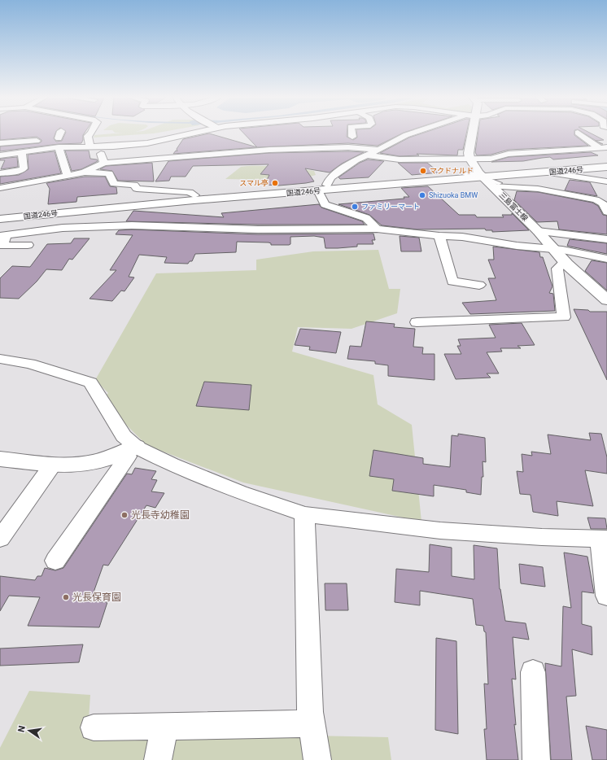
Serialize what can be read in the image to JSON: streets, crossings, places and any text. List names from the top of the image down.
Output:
{
  "streets": {
    "main road": ["国道246号", "三島富士線"]
  },
  "crossings": [
    ["国道246号", "三島富士線"]
  ],
  "places": [
    "マクドナルド",
    "スマル亭",
    "Shizuoka BMW",
    "ファミリーマート",
    "光長寺幼稚園",
    "光長保育園"
  ],
  "north": "left"
}
